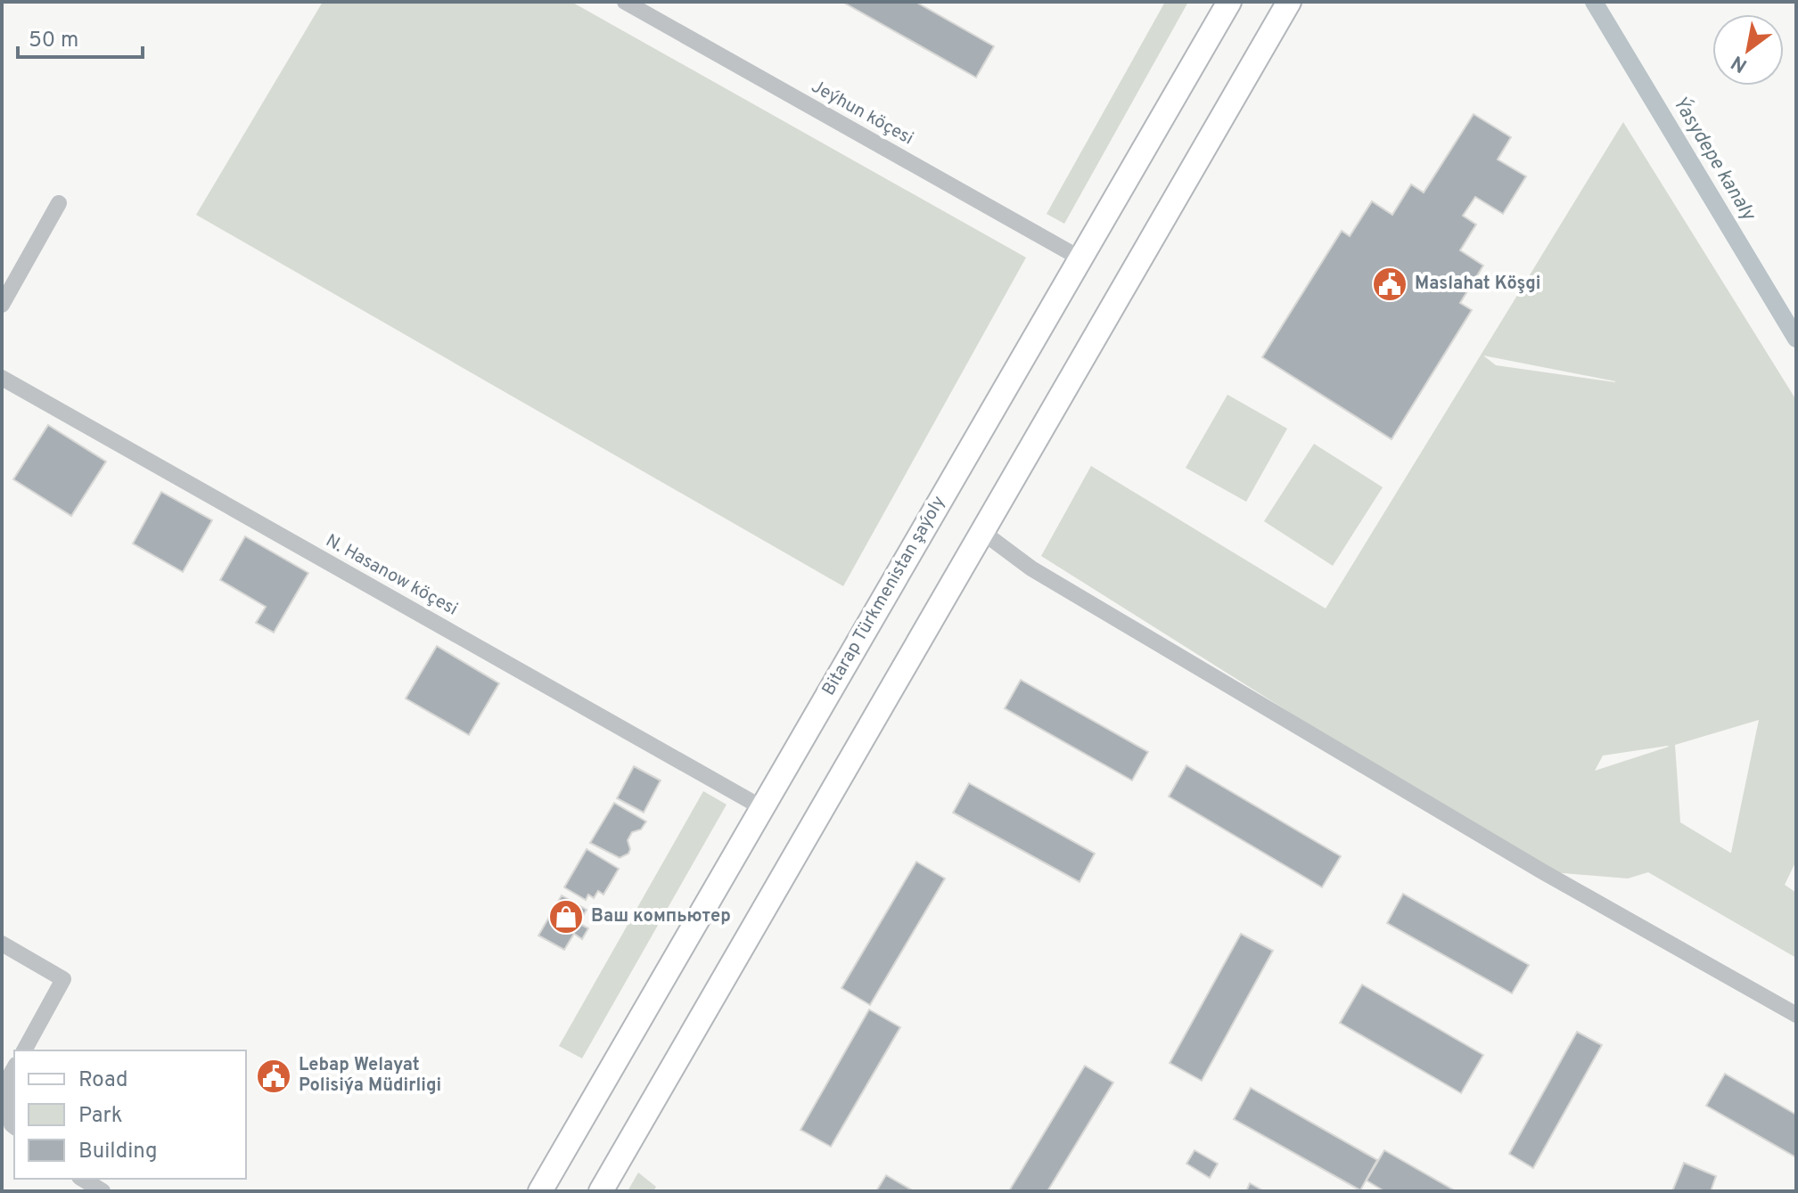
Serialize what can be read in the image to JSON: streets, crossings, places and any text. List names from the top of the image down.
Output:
{
  "streets": {
    "main road": ["Bitarap Türkmenistan şaýoly"],
    "street": ["Jeýhun köçesi", "N. Hasanow köçesi"]
  },
  "crossings": [
    ["Jeýhun köçesi", "Bitarap Türkmenistan şaýoly"],
    ["N. Hasanow köçesi", "Bitarap Türkmenistan şaýoly"]
  ],
  "water": ["Ýasydepe kanaly"],
  "places": {
    "public building": ["Maslahat Köşgi", "Lebap Welayat Polisiýa Müdirligi"],
    "shop": ["Ваш компьютер"]
  },
  "legend": ["Road", "Park", "Building"],
  "scale_bar": "50 m",
  "north": "bottom left"
}
